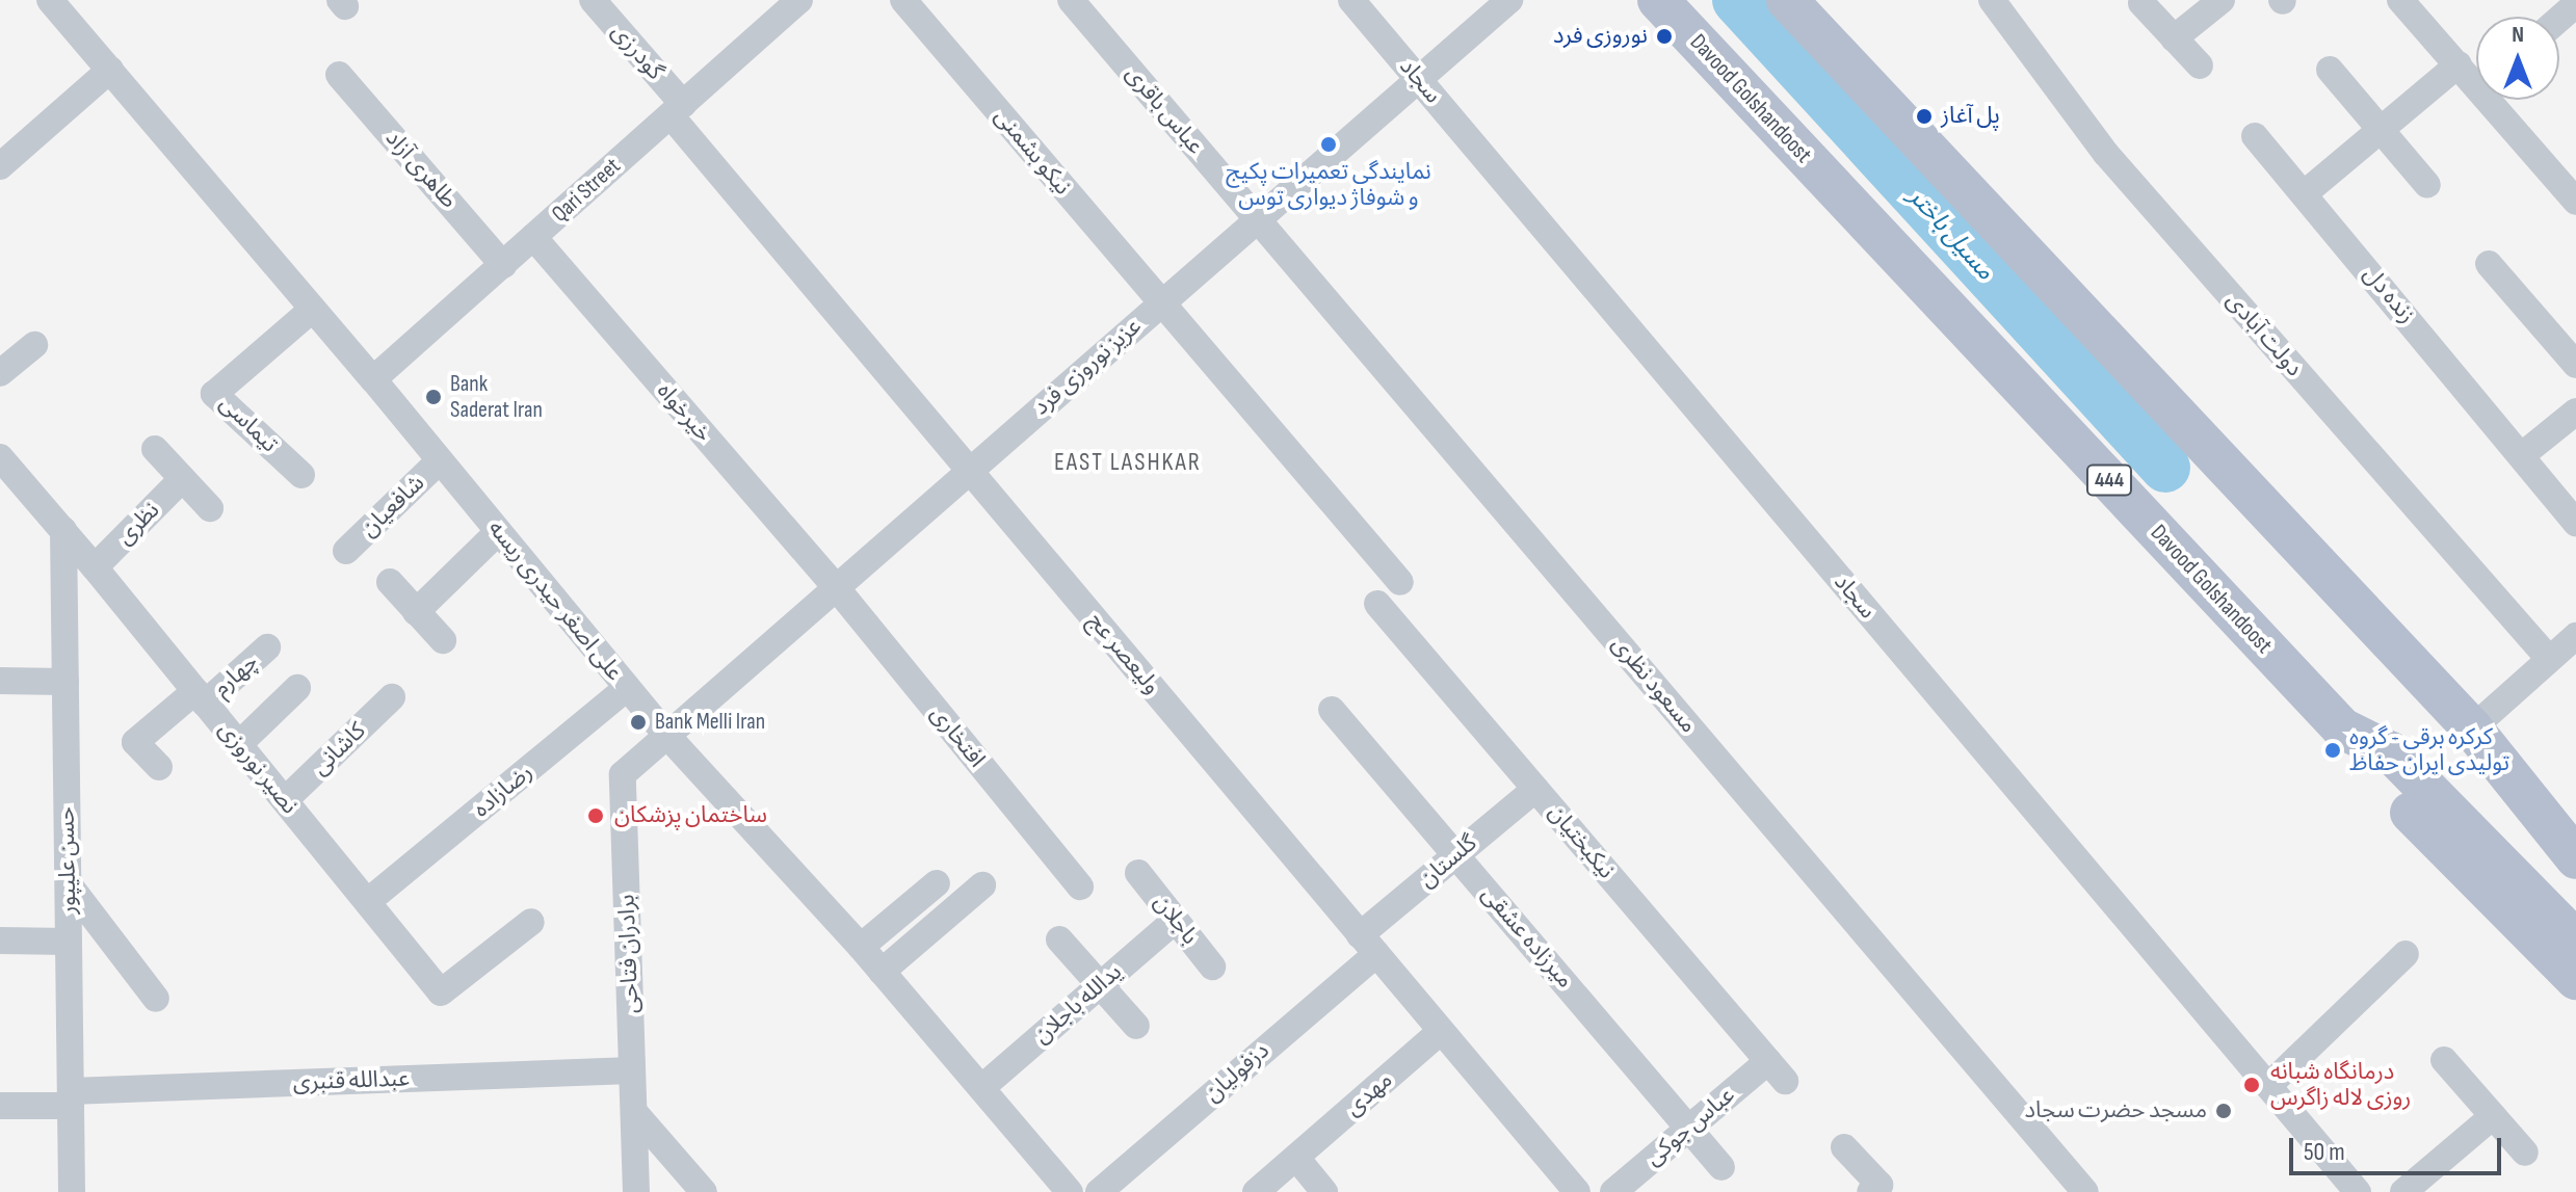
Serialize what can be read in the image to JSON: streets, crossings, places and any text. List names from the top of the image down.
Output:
{
  "streets": {
    "main road": ["Davood Golshandoost", "444"],
    "street": [
      "گودرزی",
      "سجاد",
      "عباس باقری",
      "نیکو بشمنی",
      "طاهری آزاد",
      "Qari Street",
      "زنده دل",
      "دولت آبادی",
      "عزیز نوروزی فرد",
      "خیرخواه",
      "تیماسی",
      "شافعیان",
      "نظری",
      "علی اصغر حیدری ریسه",
      "ولیعصر عج",
      "چهارم",
      "مسعود نظری",
      "افتخاری",
      "کاشانی",
      "نصیر نوروزی",
      "رضازاده",
      "نیکبختیان",
      "حسن علیپور",
      "گلستان",
      "باجلان",
      "میرزاده عشقی",
      "برادران فتاحی",
      "یدالله باجلان",
      "دزفولیان",
      "عبدالله قنبری",
      "مهدی",
      "عباس جوکی"
    ]
  },
  "crossings": [
    ["گودرزی", "Qari Street"],
    ["گودرزی", "ولیعصر عج"],
    ["سجاد", "عزیز نوروزی فرد"],
    ["عباس باقری", "عزیز نوروزی فرد"],
    ["عباس باقری", "مسعود نظری"],
    ["نیکو بشمنی", "عزیز نوروزی فرد"],
    ["طاهری آزاد", "Qari Street"],
    ["Qari Street", "خیرخواه"],
    ["Qari Street", "علی اصغر حیدری ریسه"],
    ["Qari Street", "ولیعصر عج"],
    ["عزیز نوروزی فرد", "خیرخواه"],
    ["عزیز نوروزی فرد", "علی اصغر حیدری ریسه"],
    ["عزیز نوروزی فرد", "ولیعصر عج"],
    ["عزیز نوروزی فرد", "مسعود نظری"],
    ["عزیز نوروزی فرد", "افتخاری"],
    ["عزیز نوروزی فرد", "برادران فتاحی"],
    ["خیرخواه", "افتخاری"],
    ["تیماسی", "علی اصغر حیدری ریسه"],
    ["شافعیان", "علی اصغر حیدری ریسه"],
    ["نظری", "نصیر نوروزی"],
    ["علی اصغر حیدری ریسه", "رضازاده"],
    ["علی اصغر حیدری ریسه", "برادران فتاحی"],
    ["علی اصغر حیدری ریسه", "یدالله باجلان"],
    ["ولیعصر عج", "گلستان"],
    ["ولیعصر عج", "دزفولیان"],
    ["ولیعصر عج", "مهدی"],
    ["چهارم", "نصیر نوروزی"],
    ["کاشانی", "نصیر نوروزی"],
    ["نصیر نوروزی", "حسن علیپور"],
    ["نیکبختیان", "گلستان"],
    ["نیکبختیان", "عباس جوکی"],
    ["حسن علیپور", "عبدالله قنبری"],
    ["گلستان", "میرزاده عشقی"],
    ["گلستان", "دزفولیان"],
    ["باجلان", "یدالله باجلان"],
    ["میرزاده عشقی", "عباس جوکی"],
    ["برادران فتاحی", "عبدالله قنبری"]
  ],
  "districts": ["EAST LASHKAR"],
  "water": ["مسیل باختر"],
  "places": [
    "نوروزی فرد",
    "پل آغاز",
    "نمایندگی تعمیرات پکیج و شوفاژ دیواری توس",
    "Bank Saderat Iran",
    "Bank Melli Iran",
    "کرکره برقی - گروه تولیدی ایران حفاظ",
    "ساختمان پزشکان",
    "درمانگاه شبانه روزی لاله زاگرس",
    "مسجد حضرت سجاد"
  ],
  "scale_bar": "50 m",
  "north": "top"
}
